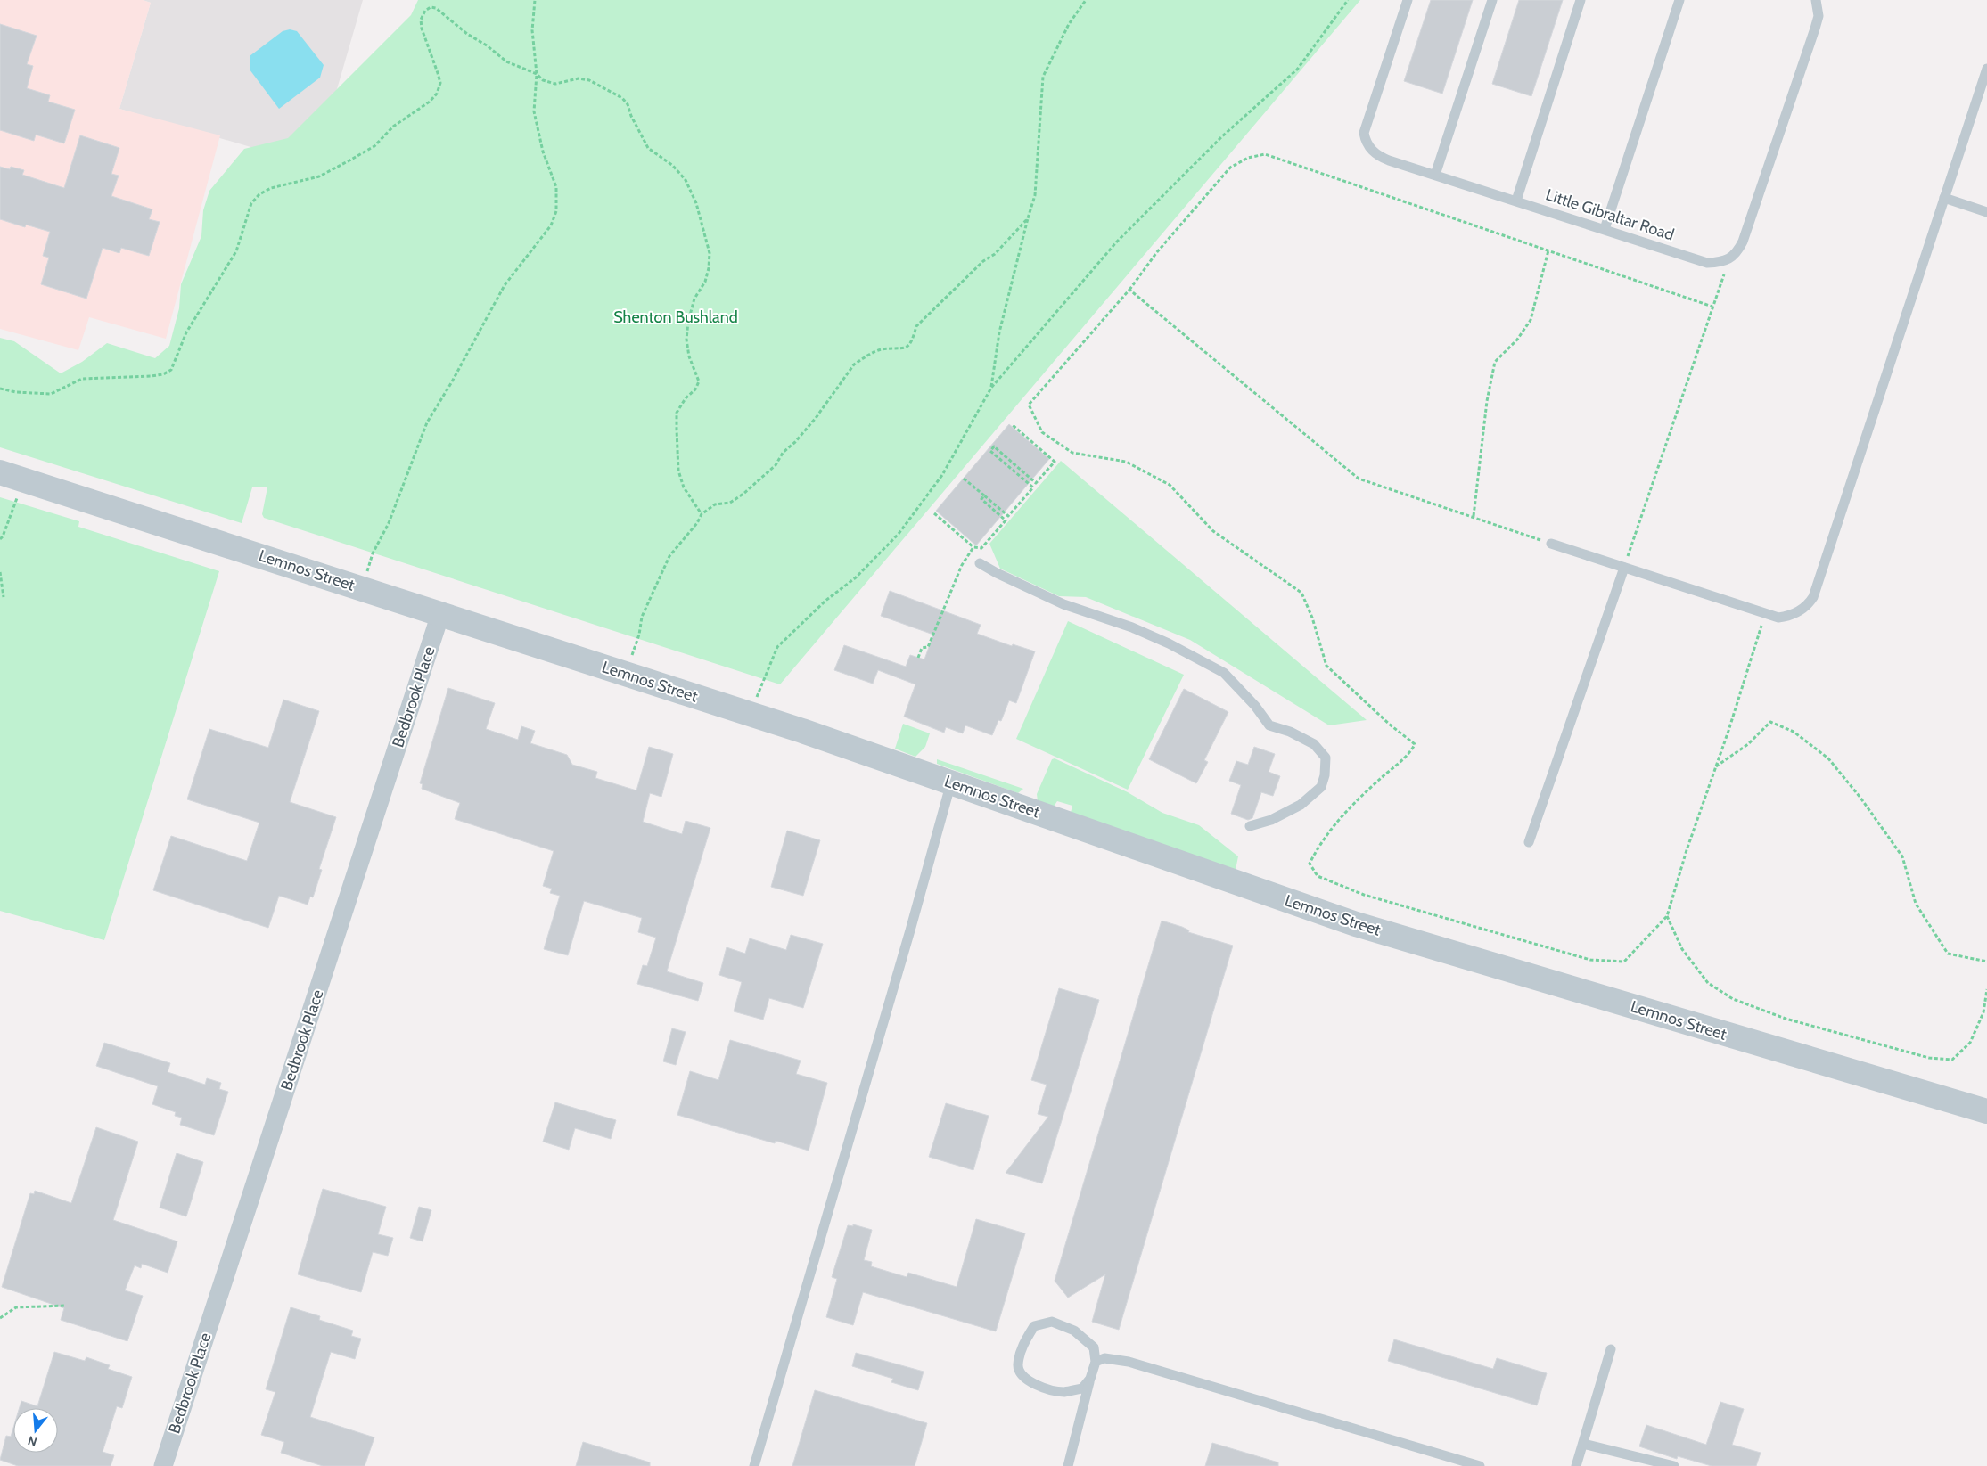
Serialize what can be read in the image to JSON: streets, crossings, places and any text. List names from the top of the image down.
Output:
{
  "streets": {
    "street": ["Lemnos Street", "Bedbrook Place"],
    "lane": ["Little Gibraltar Road"]
  },
  "crossings": [
    ["Lemnos Street", "Bedbrook Place"]
  ],
  "parks": ["Shenton Bushland"],
  "north": "bottom"
}
